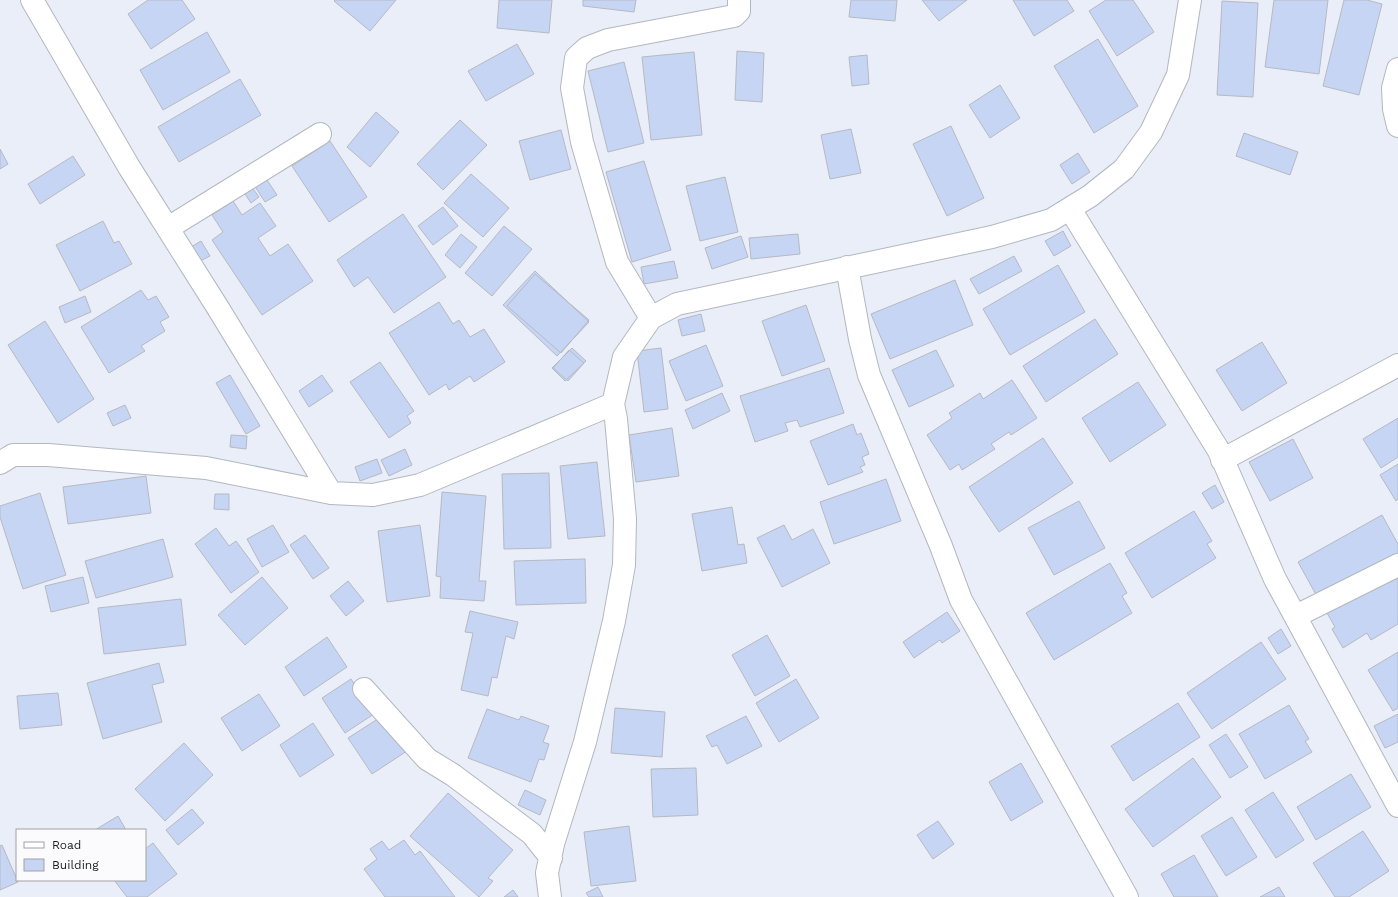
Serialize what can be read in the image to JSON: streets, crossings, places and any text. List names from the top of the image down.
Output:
{
  "legend": ["Road", "Building"]
}
